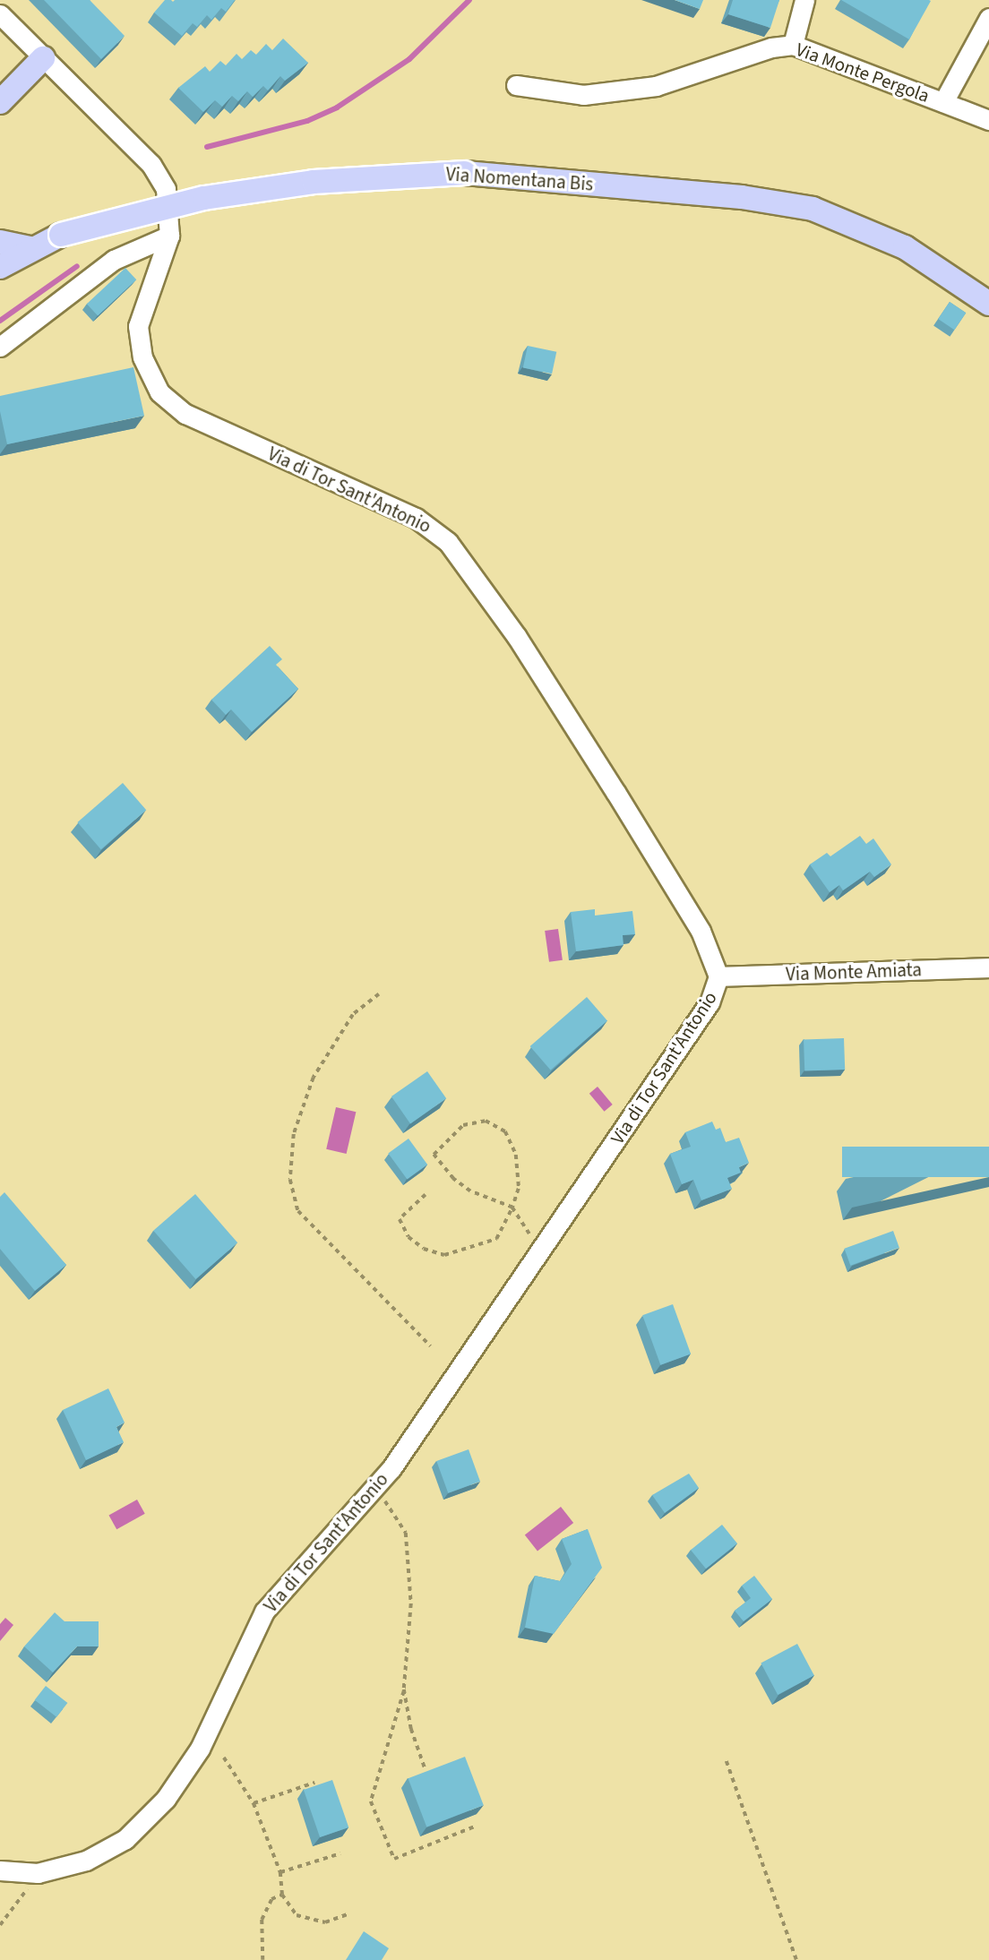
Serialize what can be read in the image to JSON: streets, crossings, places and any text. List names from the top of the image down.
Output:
{
  "streets": {
    "main road": ["Via Nomentana Bis"],
    "street": ["Via Monte Pergola", "Via di Tor Sant'Antonio", "Via Monte Amiata"]
  },
  "crossings": [
    ["Via di Tor Sant'Antonio", "Via Monte Amiata"]
  ]
}
